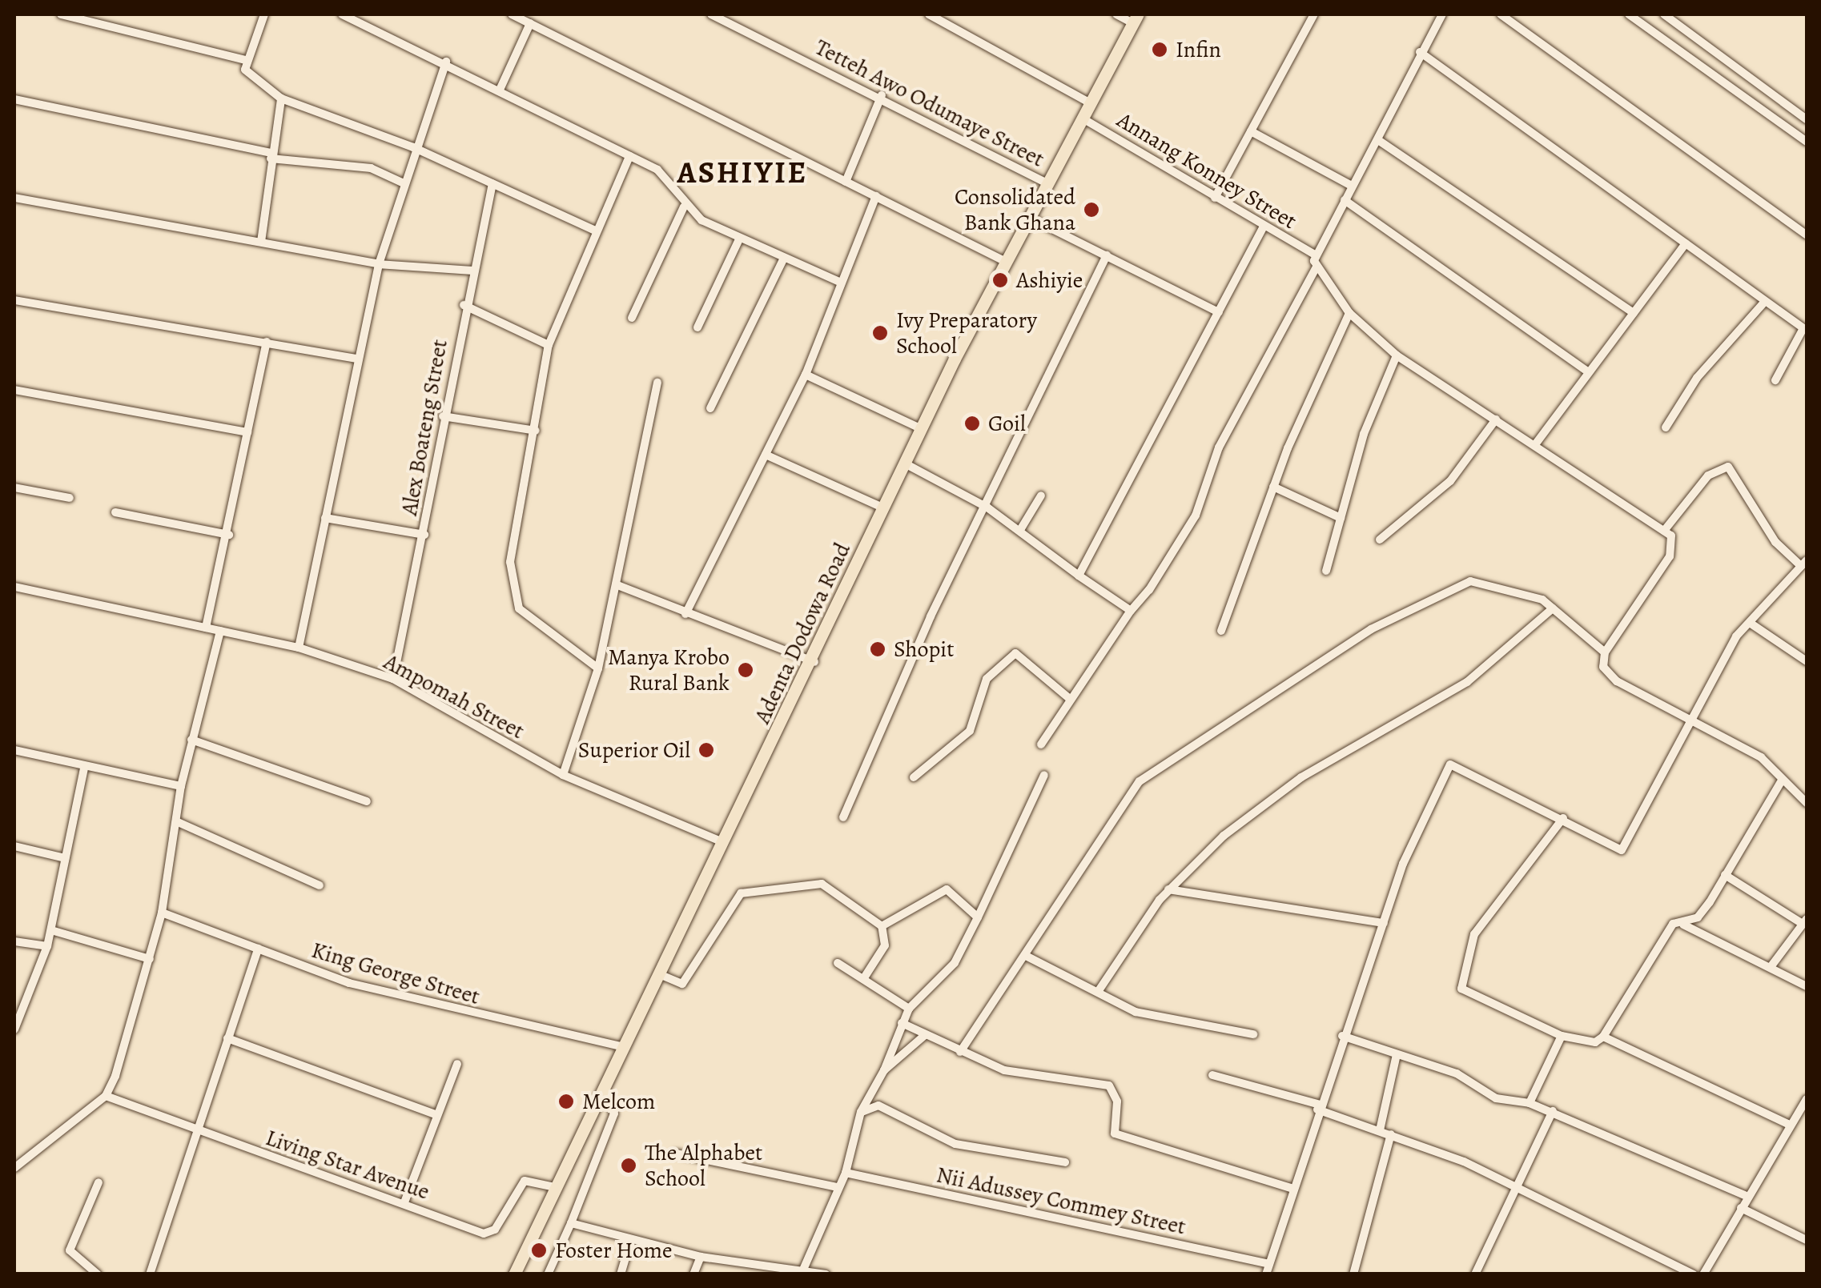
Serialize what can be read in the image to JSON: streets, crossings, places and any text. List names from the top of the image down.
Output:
{
  "streets": {
    "main road": ["Adenta Dodowa Road"],
    "street": [
      "Tetteh Awo Odumaye Street",
      "Annang Konney Street",
      "Alex Boateng Street",
      "Ampomah Street",
      "King George Street",
      "Living Star Avenue",
      "Nii Adussey Commey Street"
    ]
  },
  "crossings": [
    ["Tetteh Awo Odumaye Street", "Adenta Dodowa Road"],
    ["Annang Konney Street", "Adenta Dodowa Road"],
    ["Alex Boateng Street", "Ampomah Street"],
    ["Adenta Dodowa Road", "Ampomah Street"],
    ["Adenta Dodowa Road", "King George Street"],
    ["Adenta Dodowa Road", "Living Star Avenue"]
  ],
  "districts": ["ASHIYIE"],
  "places": [
    "Infin",
    "Consolidated Bank Ghana",
    "Ashiyie",
    "Ivy Preparatory School",
    "Goil",
    "Shopit",
    "Manya Krobo Rural Bank",
    "Superior Oil",
    "Melcom",
    "The Alphabet School",
    "Foster Home"
  ]
}
